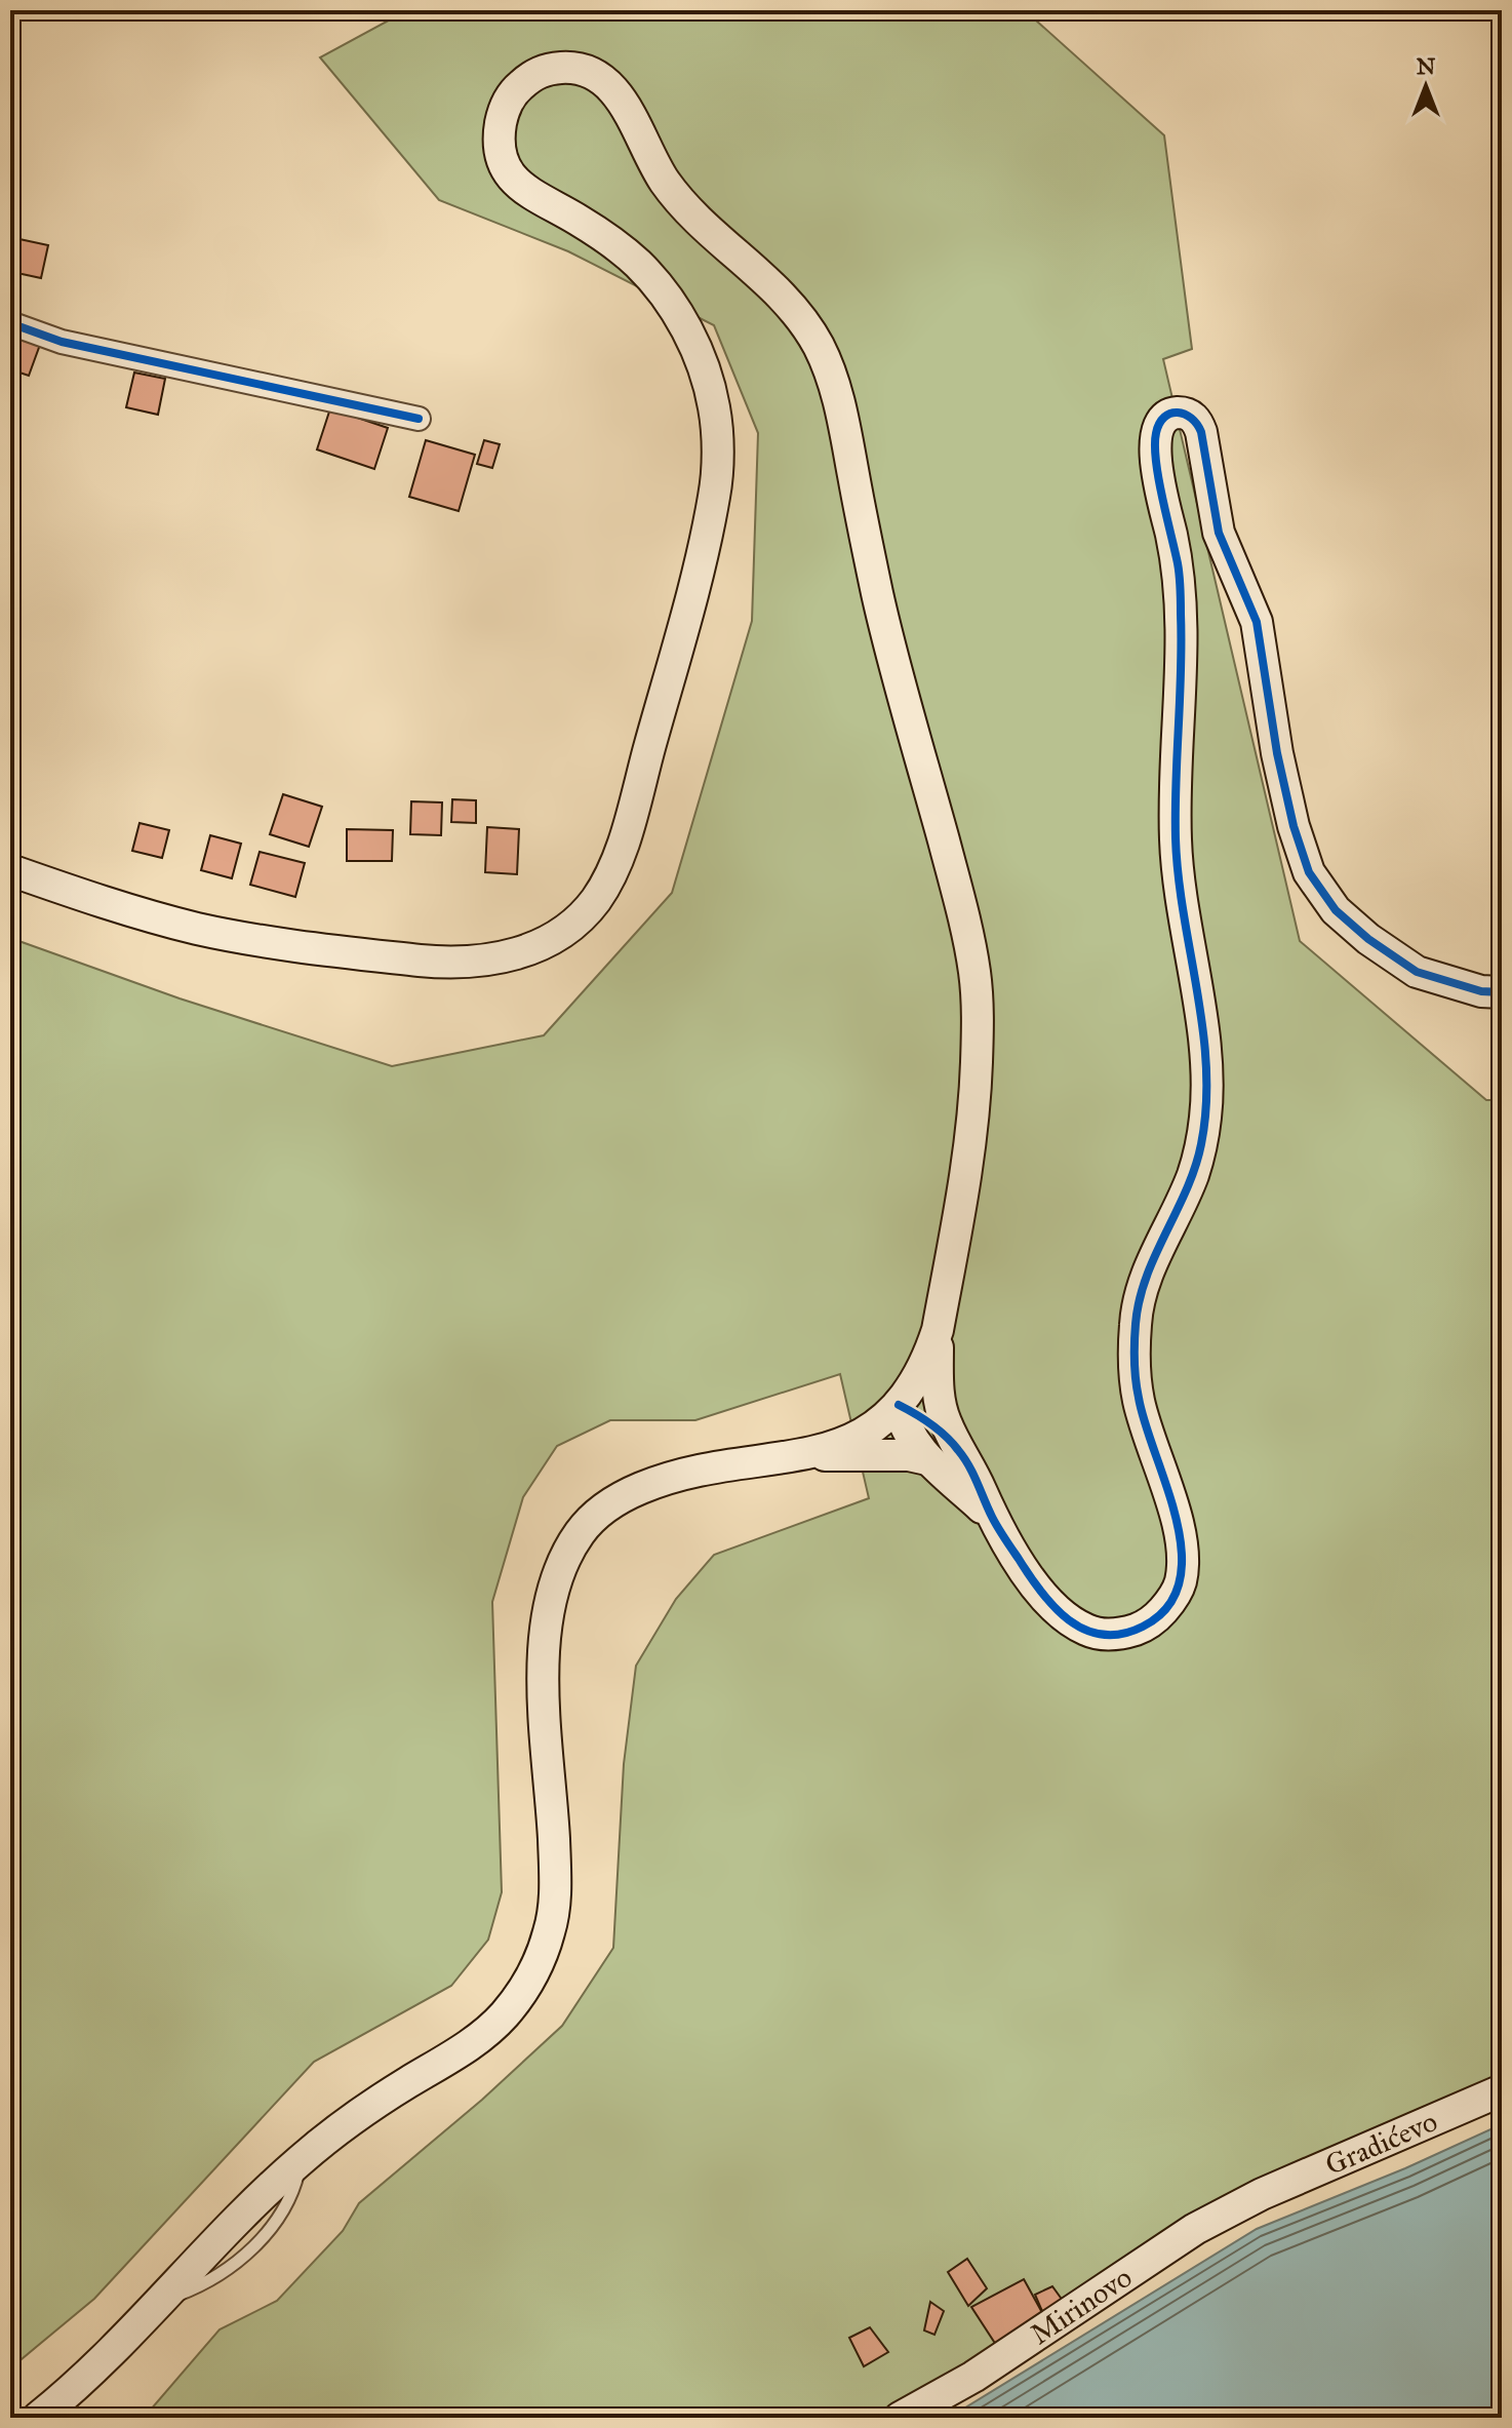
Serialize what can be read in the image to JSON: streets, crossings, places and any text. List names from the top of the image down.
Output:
{
  "streets": {
    "main road": ["Gradićevo", "Mirinovo"]
  },
  "crossings": [
    ["Gradićevo", "Mirinovo"]
  ],
  "north": "top"
}
